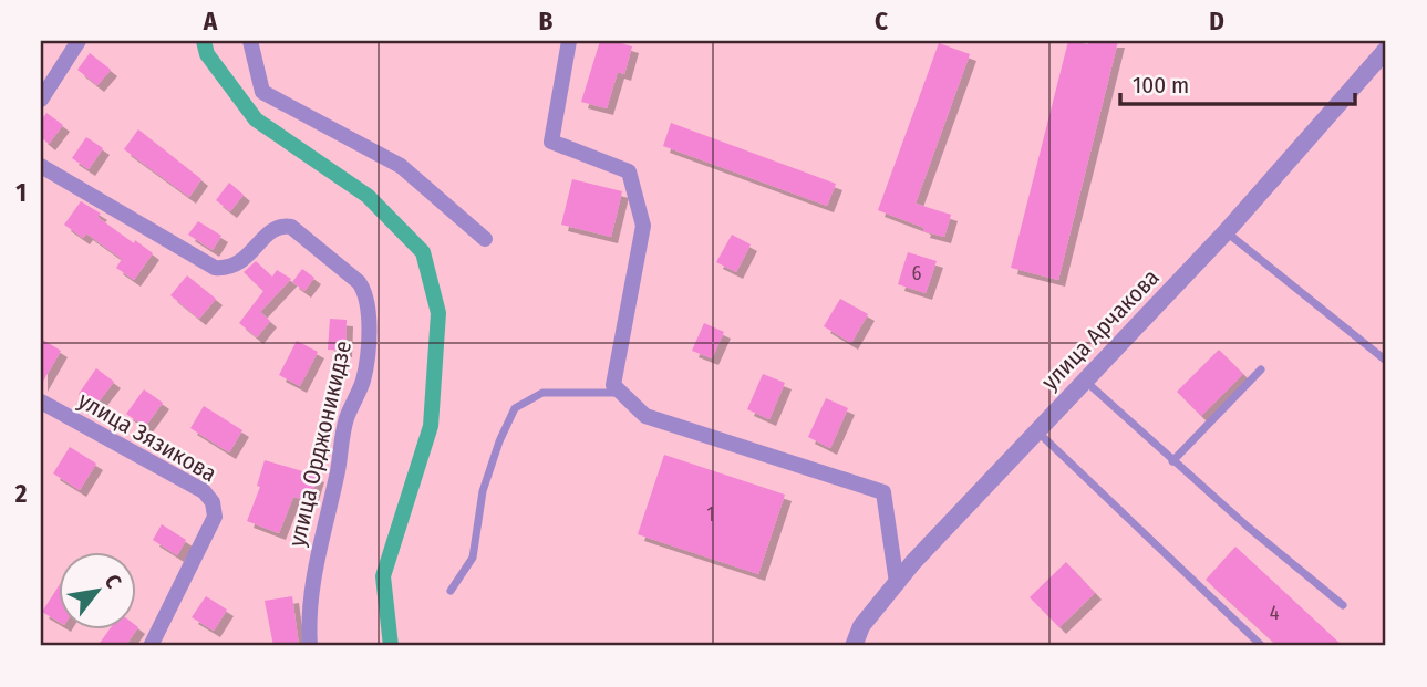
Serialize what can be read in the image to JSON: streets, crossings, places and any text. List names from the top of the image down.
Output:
{
  "streets": {
    "street": ["улица Арчакова", "улица Зязикова", "улица Орджоникидзе"]
  },
  "house_numbers": ["6", "1", "4"],
  "scale_bar": "100 m",
  "north": "top right",
  "grid": {
    "columns": [
      "A",
      "B",
      "C",
      "D"
    ],
    "rows": ["1", "2"]
  }
}
